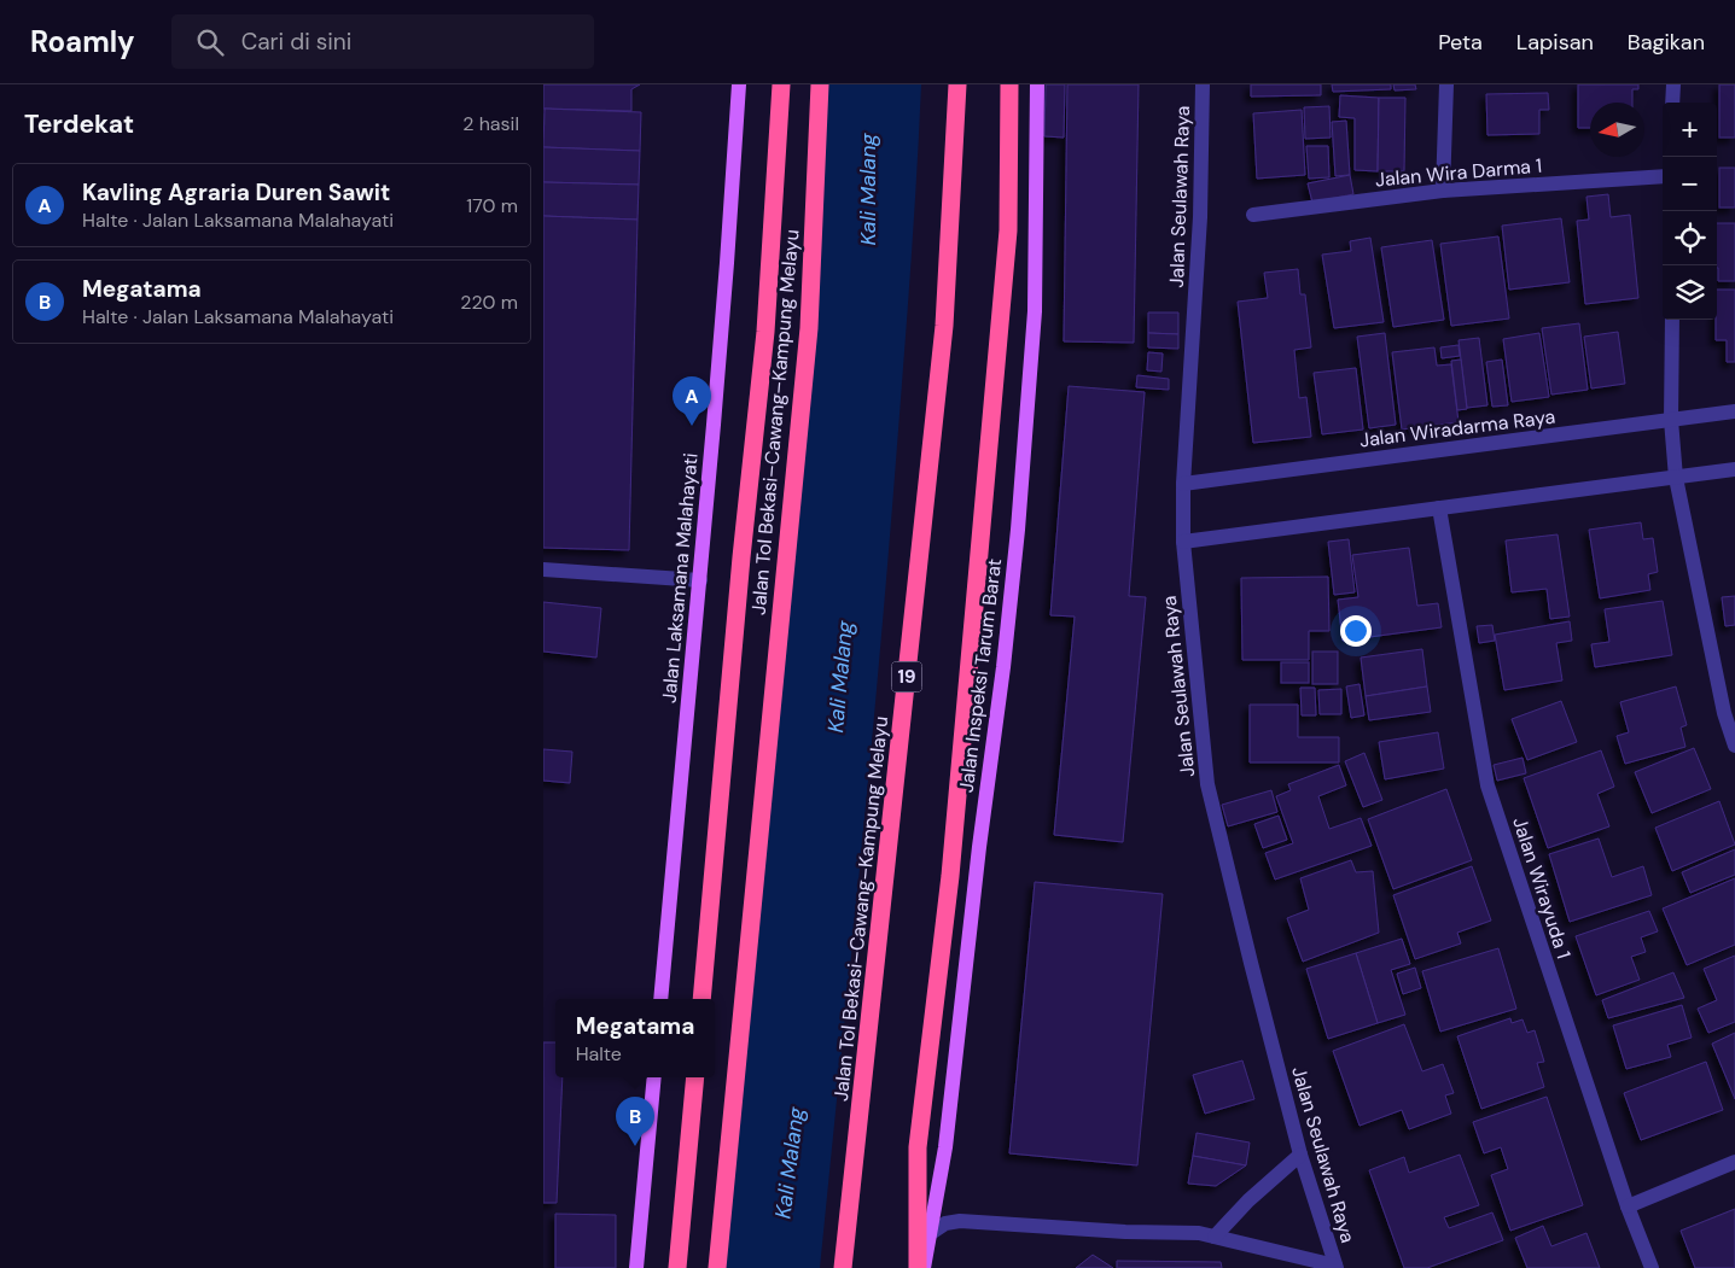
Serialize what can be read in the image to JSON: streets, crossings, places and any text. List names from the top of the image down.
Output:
{
  "streets": {
    "highway": ["Jalan Tol Bekasi–Cawang–Kampung Melayu", "19"],
    "main road": ["Jalan Laksamana Malahayati", "Jalan Inspeksi Tarum Barat"],
    "street": [
      "Jalan Wira Darma 1",
      "Jalan Seulawah Raya",
      "Jalan Wiradarma Raya",
      "Jalan Wirayuda 1"
    ]
  },
  "crossings": [
    ["Jalan Seulawah Raya", "Jalan Wiradarma Raya"]
  ],
  "water": ["Kali Malang"],
  "north": "left",
  "page": {
    "header": "Roamly",
    "search": "Cari di sini",
    "nav": ["Peta", "Lapisan", "Bagikan"],
    "heading": ["Terdekat", "2 hasil"],
    "map_buttons": ["+", "−"],
    "list": [
      {
        "mark": "A",
        "name": "Kavling Agraria Duren Sawit",
        "note": "Halte · Jalan Laksamana Malahayati",
        "value": "170 m"
      },
      {
        "mark": "B",
        "name": "Megatama",
        "note": "Halte · Jalan Laksamana Malahayati",
        "value": "220 m"
      }
    ],
    "pins": ["A", "B"],
    "popup": ["Megatama", "Halte"]
  }
}
